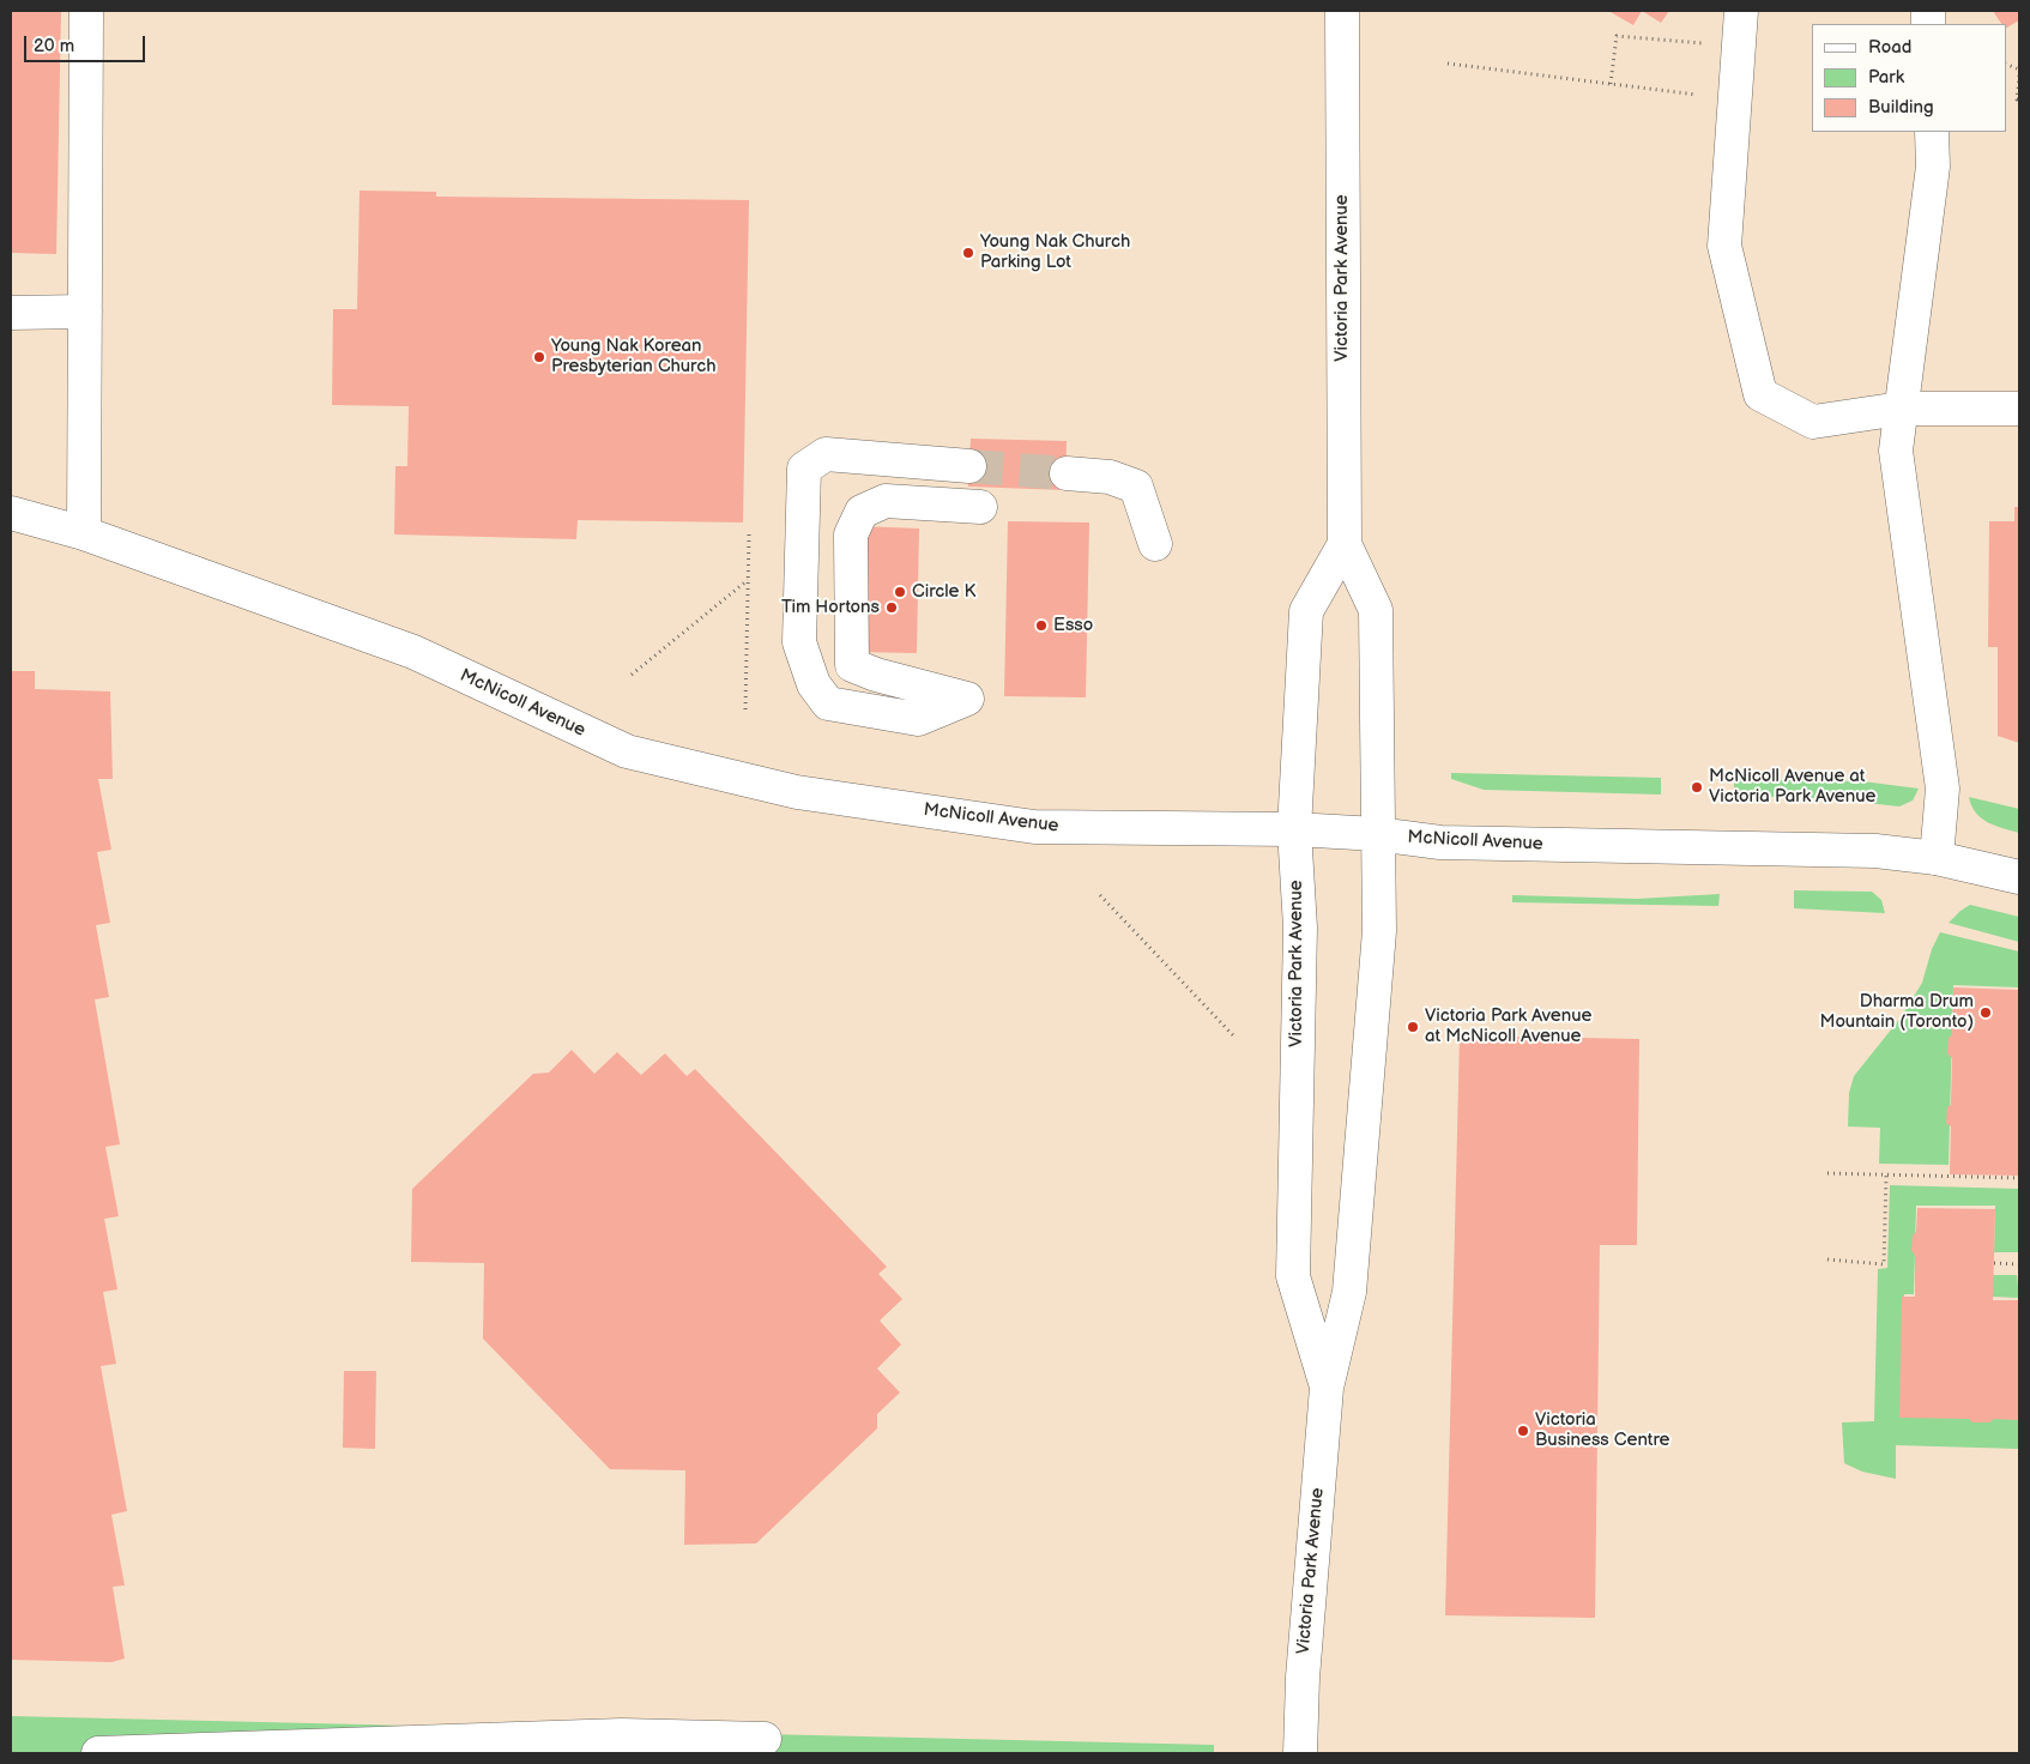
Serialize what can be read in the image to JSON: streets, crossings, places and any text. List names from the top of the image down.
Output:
{
  "streets": {
    "main road": ["Victoria Park Avenue", "McNicoll Avenue"]
  },
  "crossings": [
    ["Victoria Park Avenue", "McNicoll Avenue"]
  ],
  "places": [
    "Young Nak Church Parking Lot",
    "Young Nak Korean Presbyterian Church",
    "Circle K",
    "Tim Hortons",
    "Esso",
    "McNicoll Avenue at Victoria Park Avenue",
    "Dharma Drum Mountain (Toronto)",
    "Victoria Park Avenue at McNicoll Avenue",
    "Victoria Business Centre"
  ],
  "legend": ["Road", "Park", "Building"],
  "scale_bar": "20 m"
}
